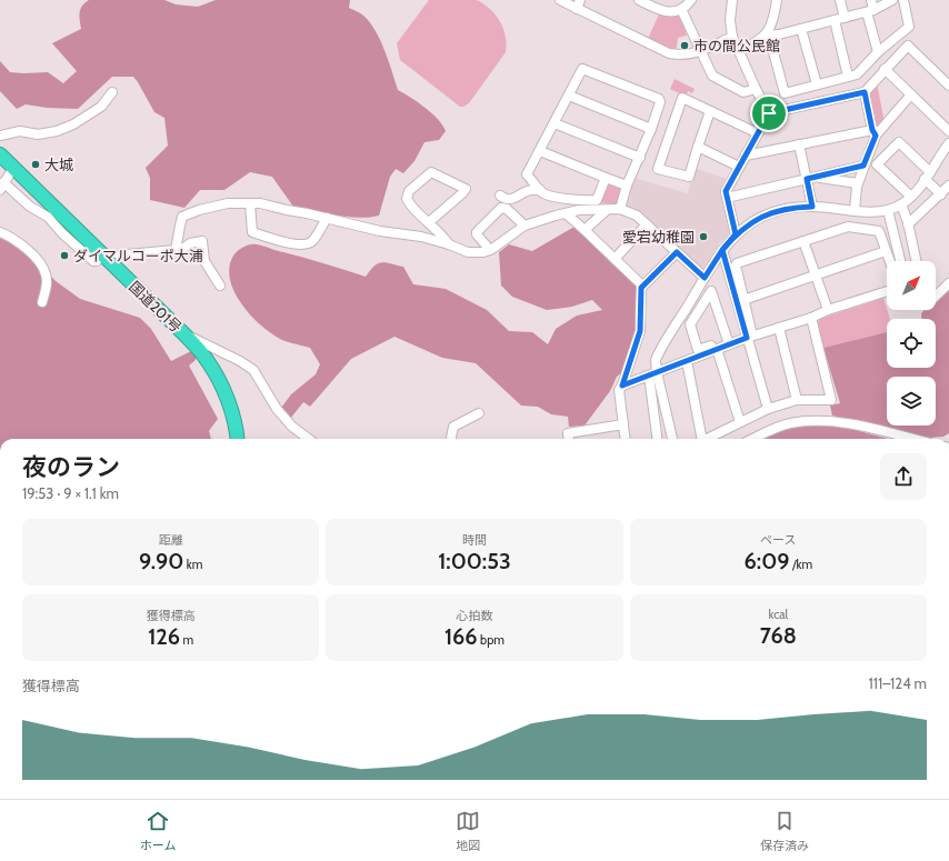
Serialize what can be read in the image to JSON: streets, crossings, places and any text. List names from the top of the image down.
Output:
{
  "streets": {
    "highway": ["国道201号"]
  },
  "places": [
    "市の間公民館",
    "大城",
    "愛宕幼稚園",
    "ダイマルコーポ大浦"
  ],
  "north": "top right",
  "page": {
    "heading": ["夜のラン", "19:53 · 9 × 1.1 km"],
    "stats": [
      ["距離", "9.90 km"],
      ["時間", "1:00:53"],
      ["ペース", "6:09 /km"],
      ["獲得標高", "126 m"],
      ["心拍数", "166 bpm"],
      ["kcal", "768"]
    ],
    "chart": ["獲得標高", "111–124 m"],
    "tabs": ["ホーム", "地図", "保存済み"]
  }
}
